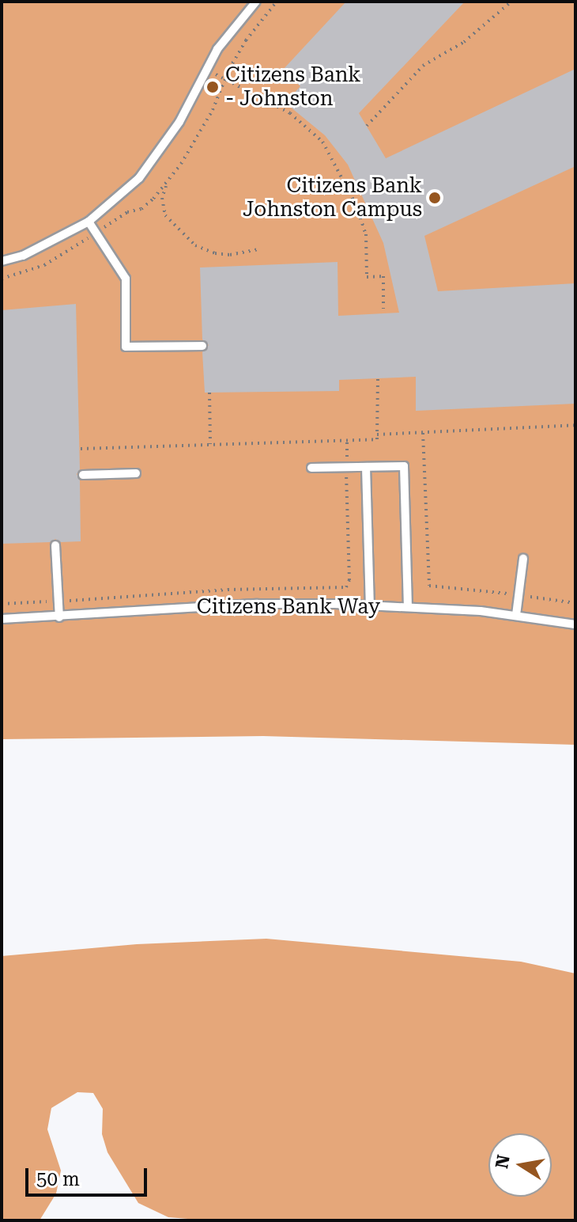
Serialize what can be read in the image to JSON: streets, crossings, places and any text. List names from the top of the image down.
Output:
{
  "streets": {
    "lane": ["Citizens Bank Way"]
  },
  "places": ["Citizens Bank - Johnston", "Citizens Bank Johnston Campus"],
  "scale_bar": "50 m",
  "north": "left"
}
